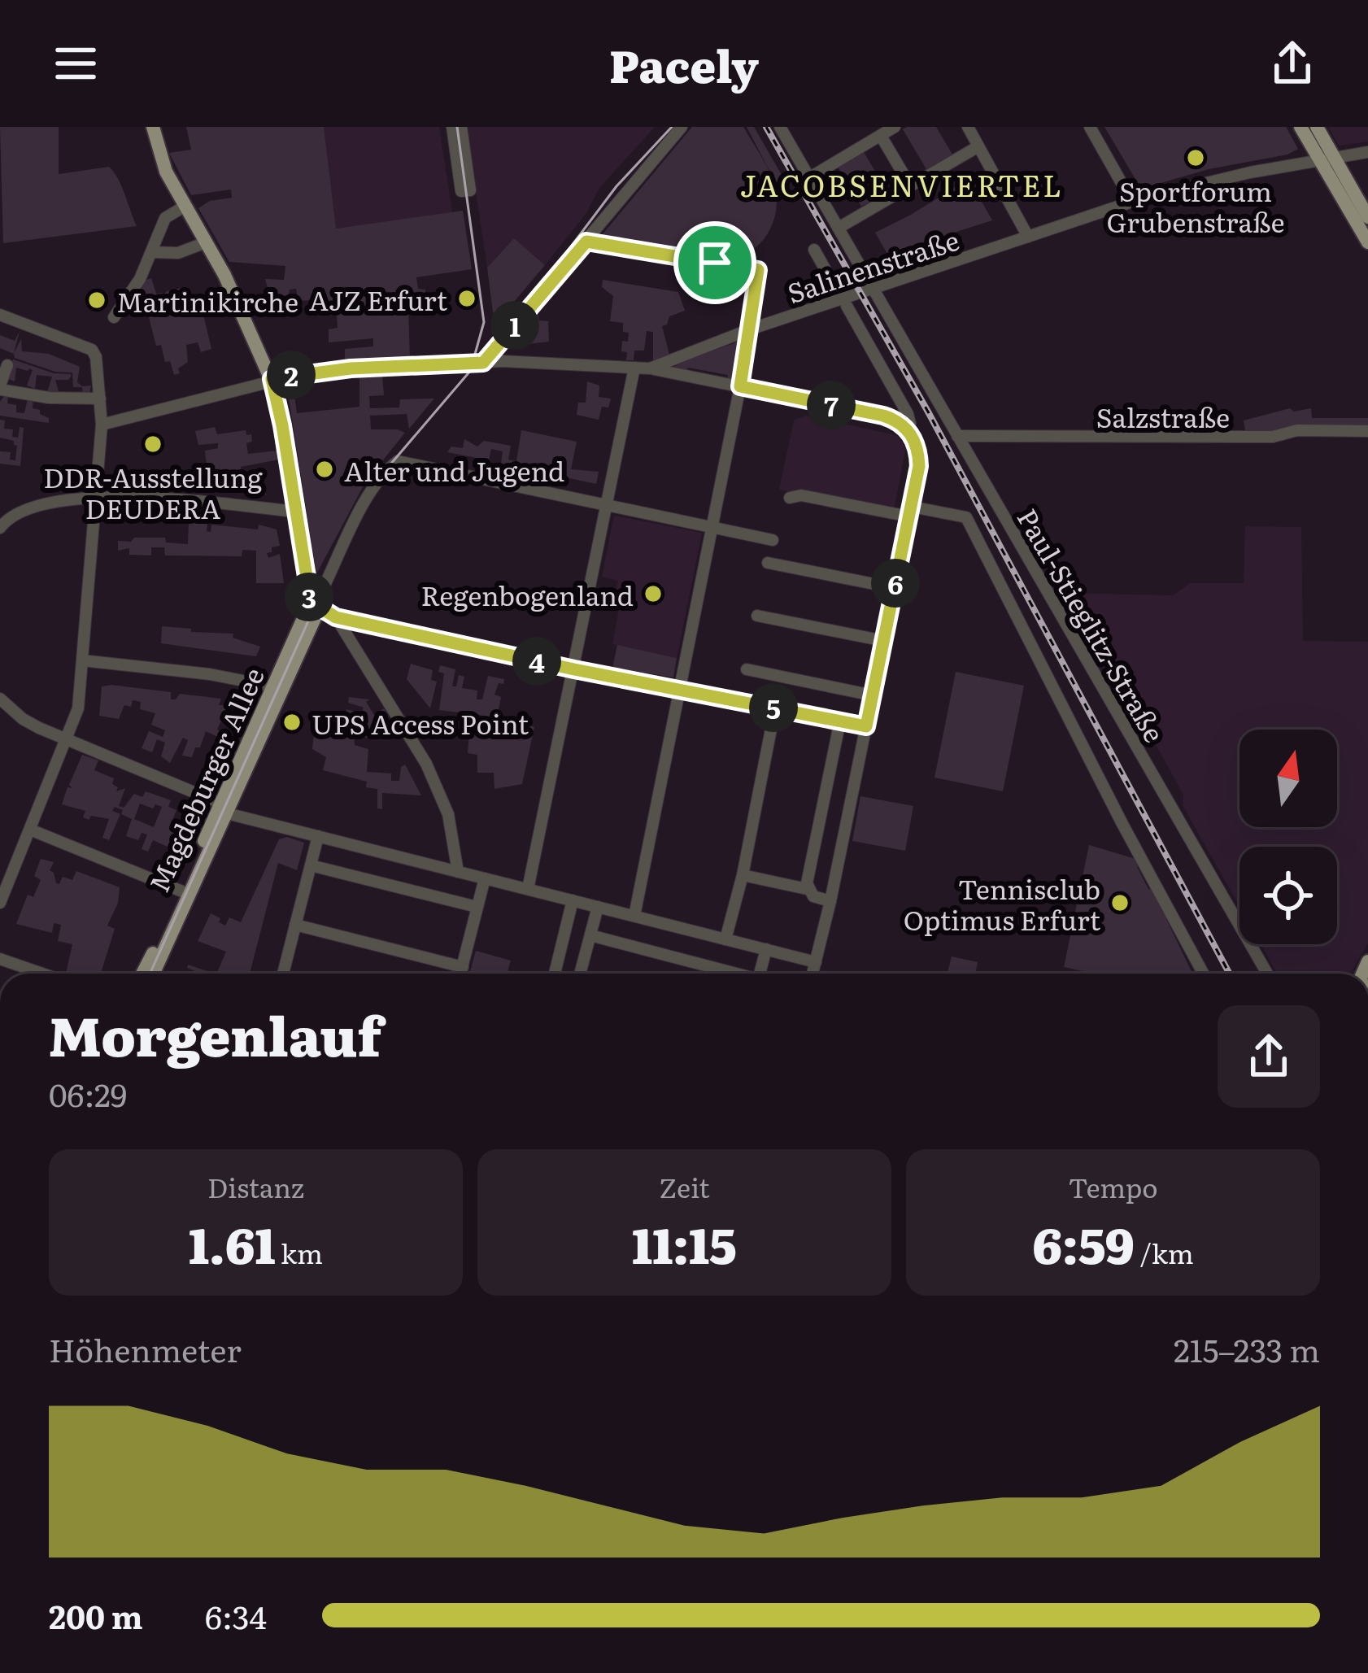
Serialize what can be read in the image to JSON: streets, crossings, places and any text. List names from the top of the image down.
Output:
{
  "streets": {
    "main road": ["Magdeburger Allee"],
    "street": ["Salinenstraße", "Salzstraße", "Paul-Stieglitz-Straße"]
  },
  "crossings": [
    ["Salinenstraße", "Paul-Stieglitz-Straße"],
    ["Salzstraße", "Paul-Stieglitz-Straße"]
  ],
  "districts": ["JACOBSENVIERTEL"],
  "places": [
    "Sportforum Grubenstraße",
    "AJZ Erfurt",
    "Martinikirche",
    "DDR-Ausstellung DEUDERA",
    "Alter und Jugend",
    "Regenbogenland",
    "UPS Access Point",
    "Tennisclub Optimus Erfurt"
  ],
  "north": "top",
  "page": {
    "header": "Pacely",
    "pins": [
      "1",
      "2",
      "7",
      "6",
      "3",
      "4",
      "5"
    ],
    "heading": ["Morgenlauf", "06:29"],
    "stats": [
      ["Distanz", "1.61 km"],
      ["Zeit", "11:15"],
      ["Tempo", "6:59 /km"]
    ],
    "chart": ["Höhenmeter", "215–233 m"],
    "list": [
      {
        "name": "200 m",
        "note": "6:34"
      }
    ]
  }
}
